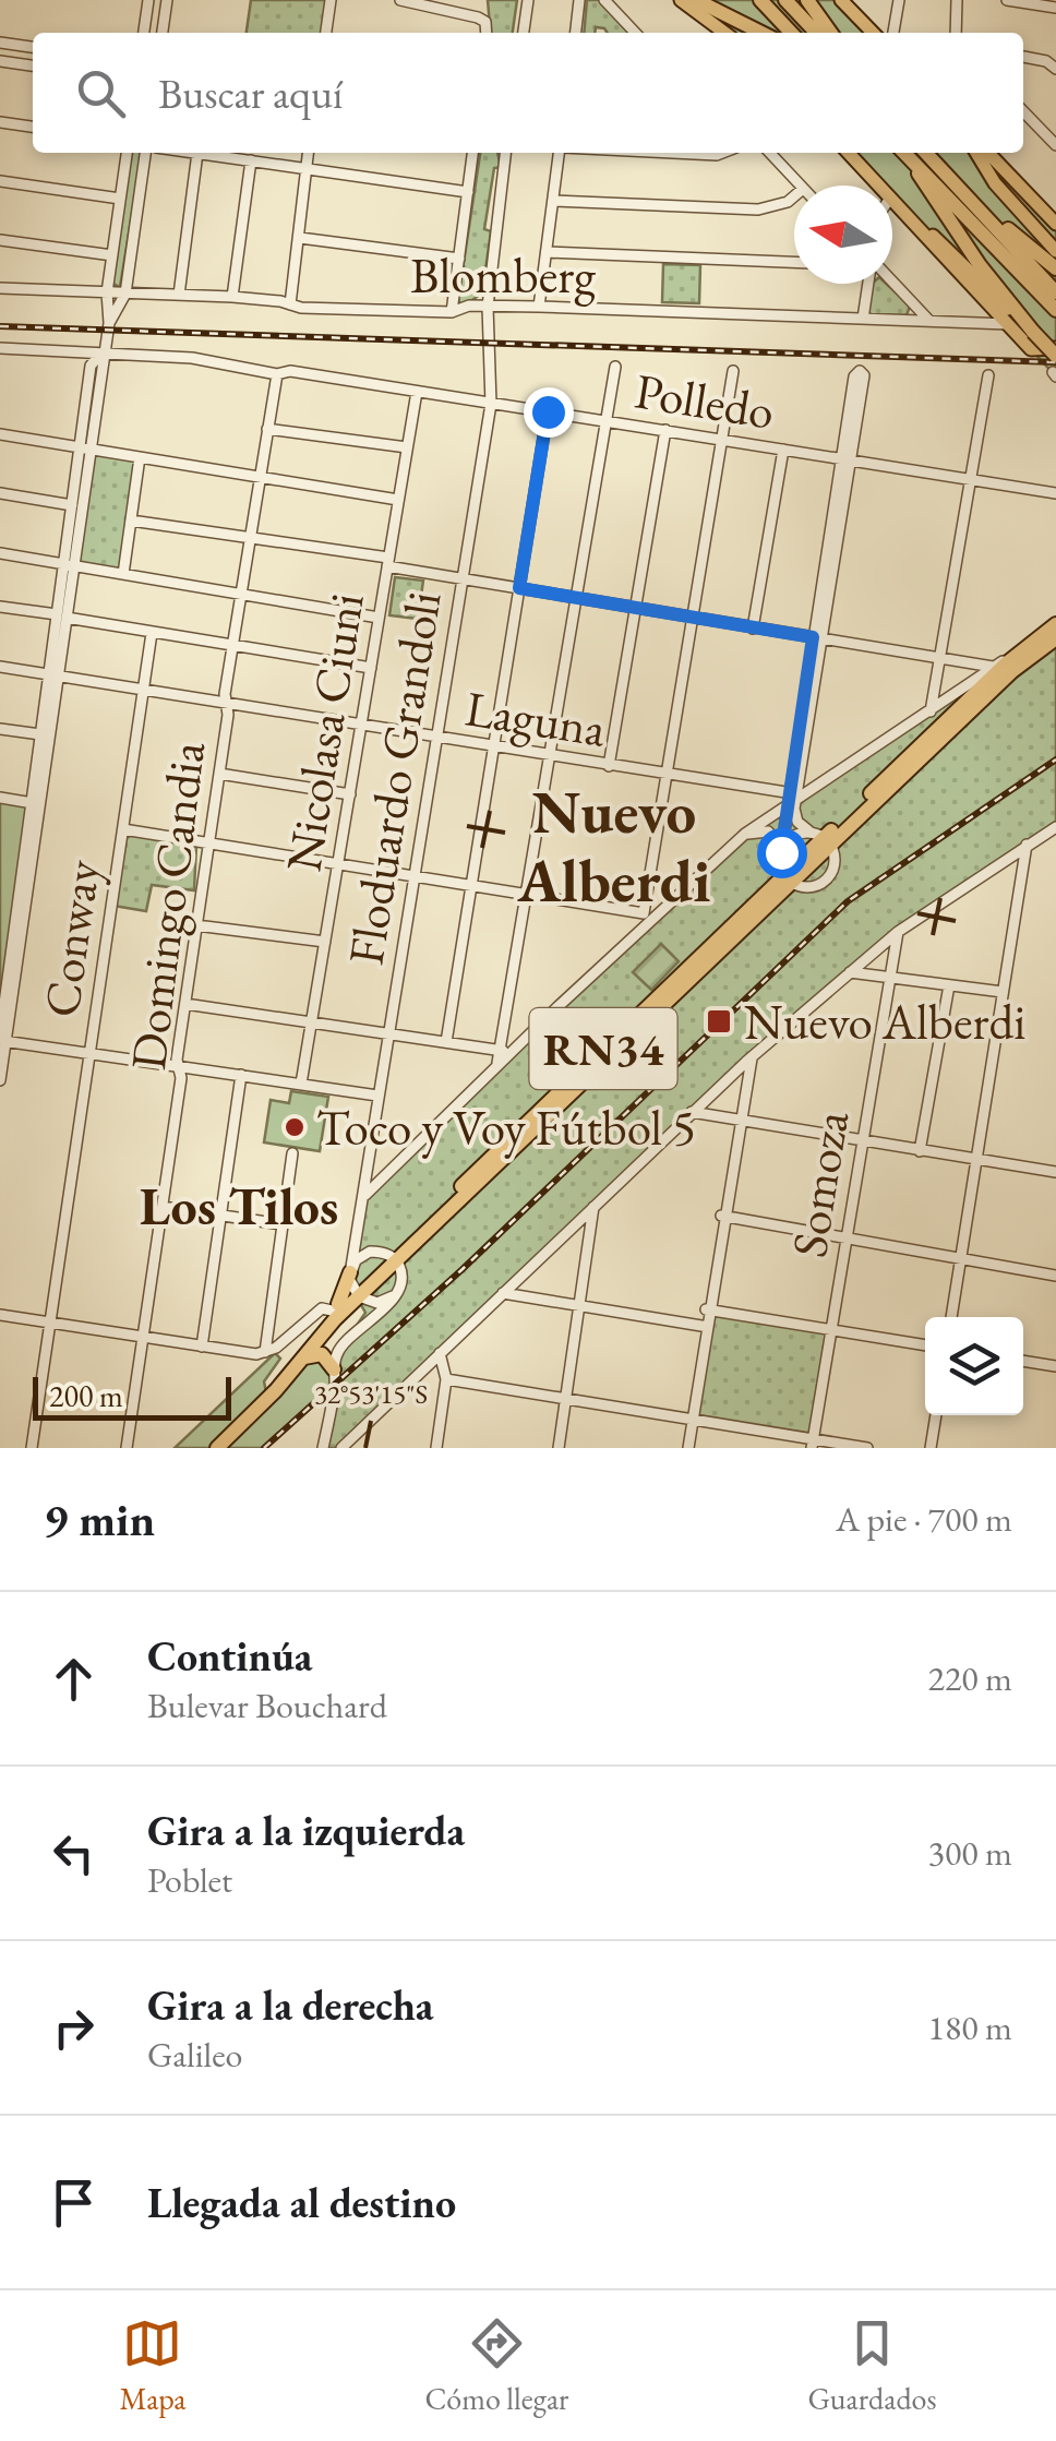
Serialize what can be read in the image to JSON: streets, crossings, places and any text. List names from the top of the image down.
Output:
{
  "streets": {
    "highway": ["RN34"],
    "street": [
      "Blomberg",
      "Polledo",
      "Laguna",
      "Nicolasa Ciuni",
      "Floduardo Grandoli",
      "Domingo Candia",
      "Conway",
      "Somoza"
    ]
  },
  "crossings": [
    ["Blomberg", "Floduardo Grandoli"],
    ["Polledo", "Nicolasa Ciuni"],
    ["Polledo", "Floduardo Grandoli"],
    ["Polledo", "Domingo Candia"],
    ["Laguna", "Nicolasa Ciuni"],
    ["Laguna", "Floduardo Grandoli"],
    ["Laguna", "Domingo Candia"],
    ["Laguna", "Conway"],
    ["Floduardo Grandoli", "RN34"]
  ],
  "districts": ["Nuevo Alberdi", "Los Tilos"],
  "places": {
    "transit": ["Nuevo Alberdi"],
    "other": ["Toco y Voy Fútbol 5"]
  },
  "scale_bar": "200 m",
  "north": "left",
  "page": {
    "search": "Buscar aquí",
    "scale": "200 m",
    "heading": ["9 min", "A pie · 700 m"],
    "list": [
      ["Continúa", "Bulevar Bouchard", "220 m"],
      ["Gira a la izquierda", "Poblet", "300 m"],
      ["Gira a la derecha", "Galileo", "180 m"],
      "Llegada al destino"
    ],
    "nav": ["Mapa", "Cómo llegar", "Guardados"]
  },
  "coordinates": ["32°53'15\"S"]
}
